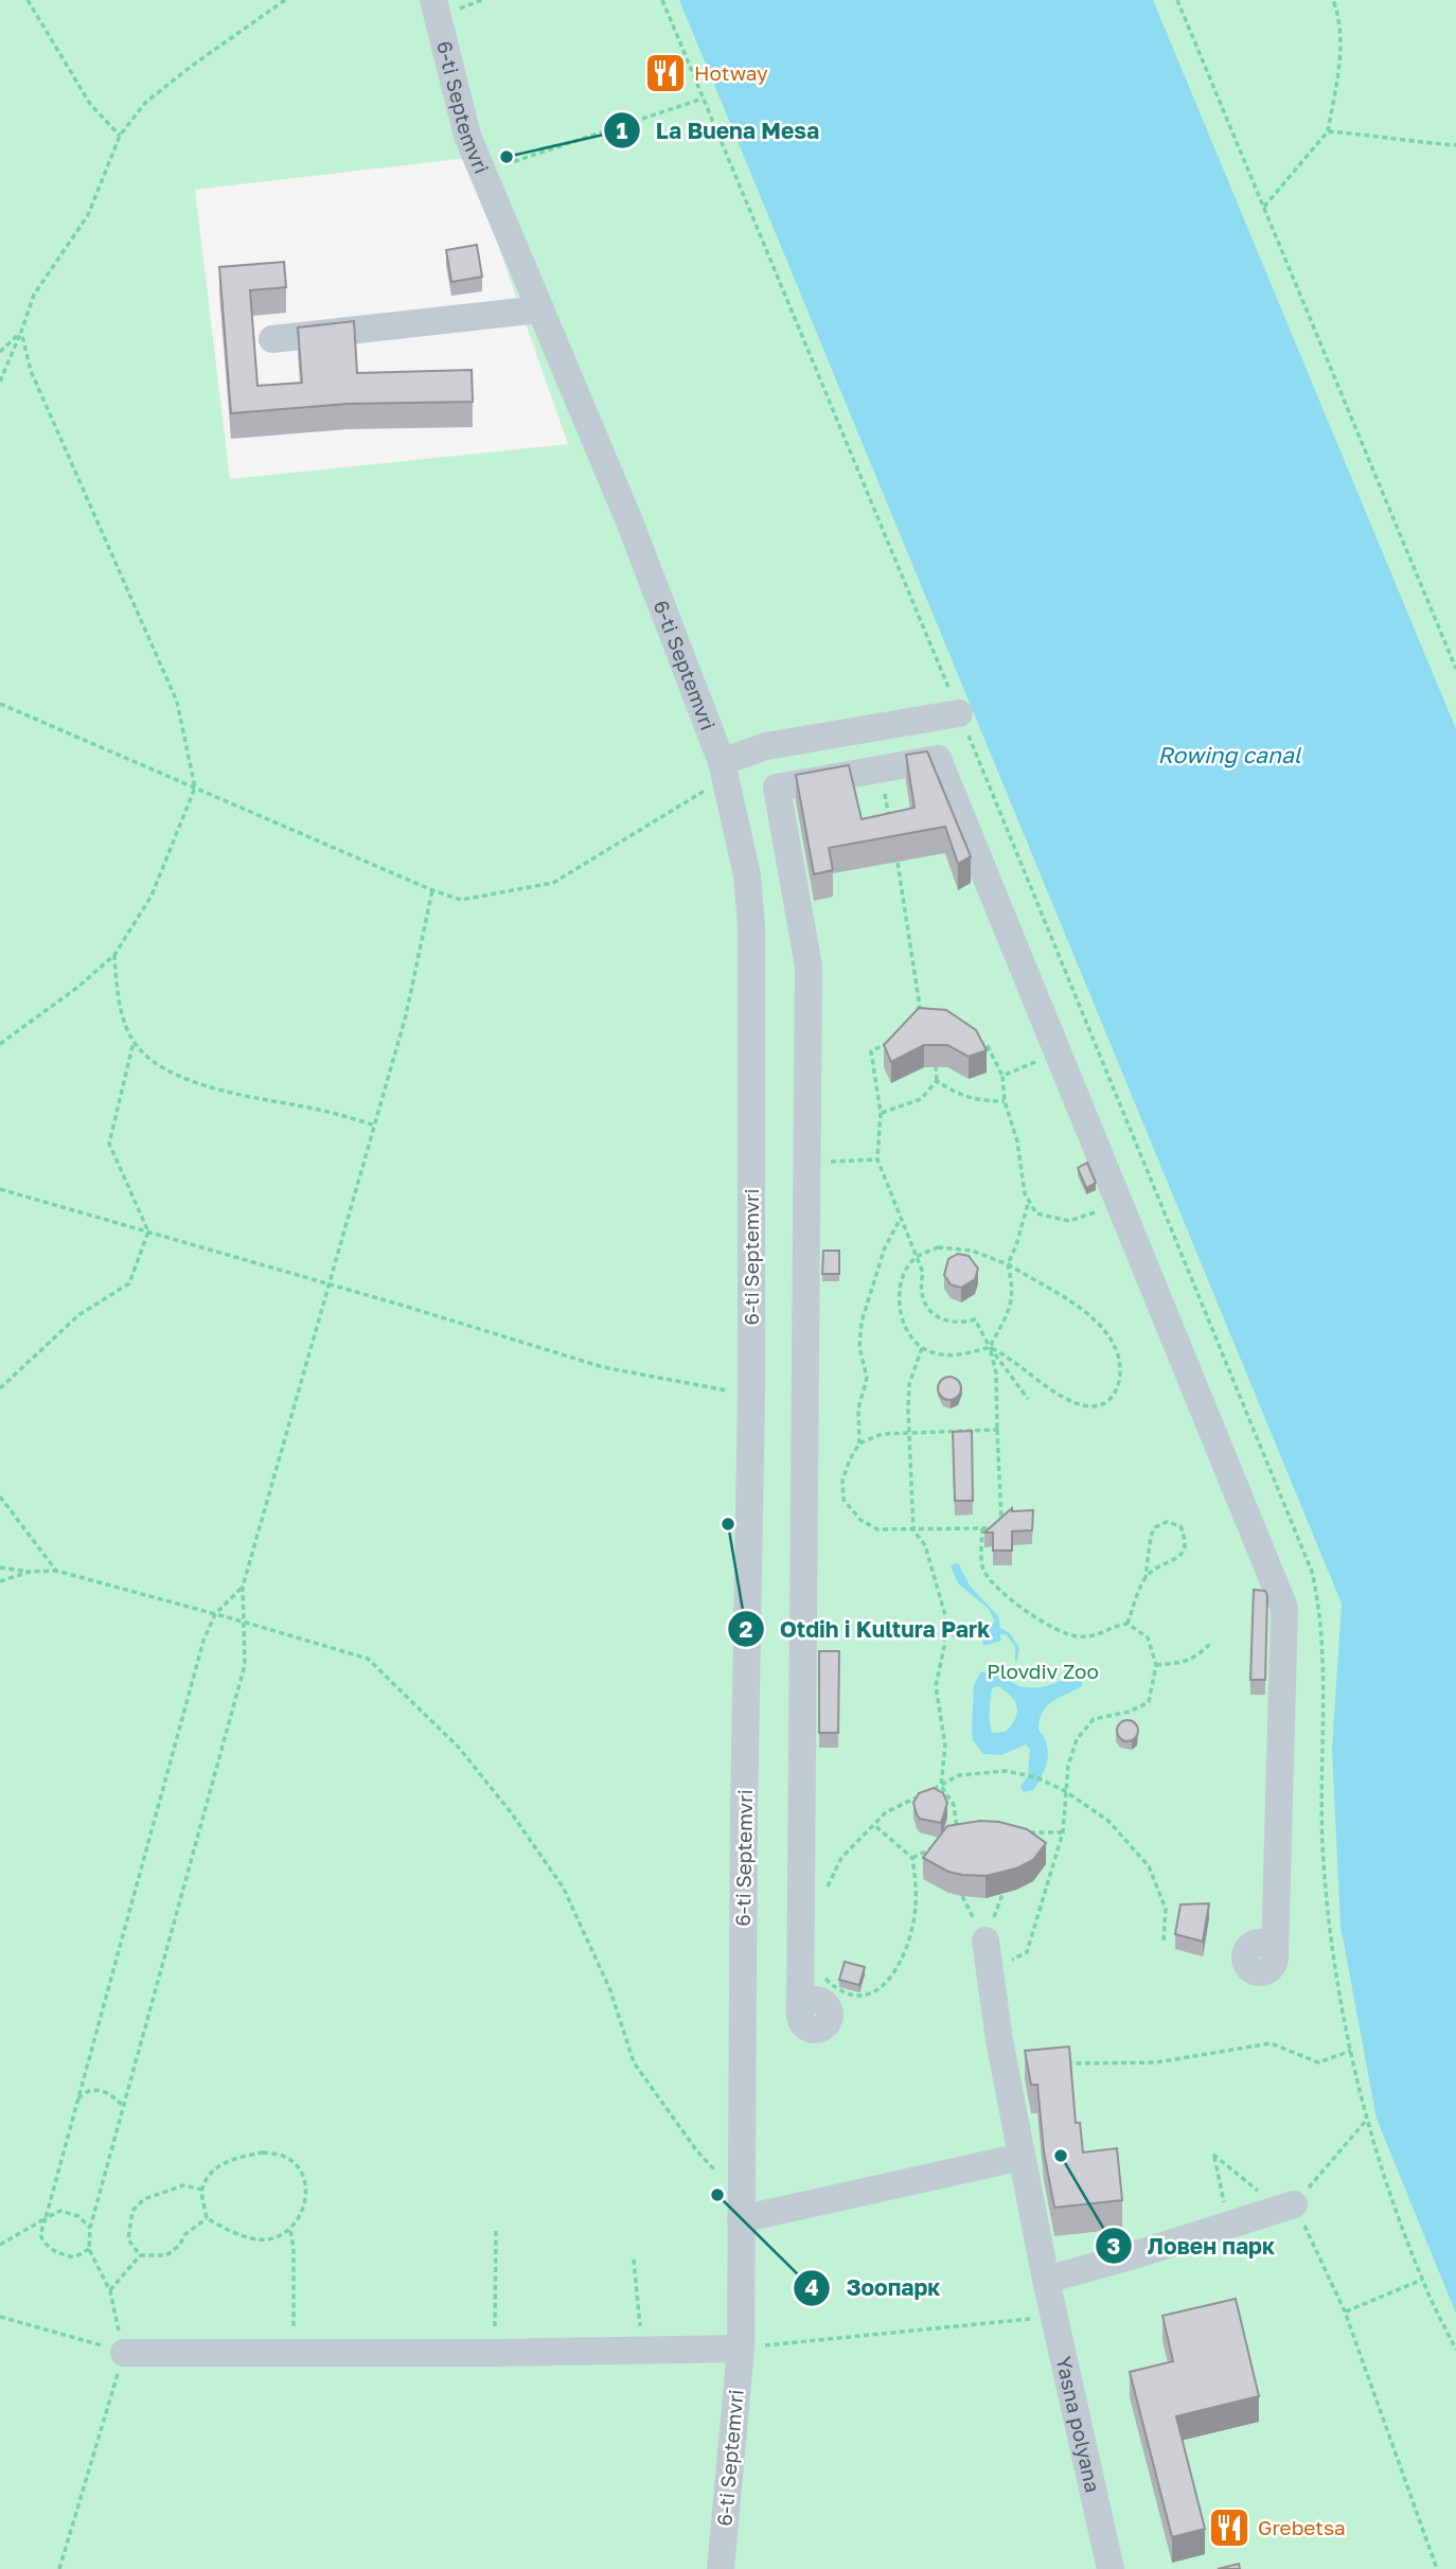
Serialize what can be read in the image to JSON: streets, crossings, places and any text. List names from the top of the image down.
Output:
{
  "streets": {
    "street": ["6-ti Septemvri", "Yasna polyana"]
  },
  "water": ["Rowing canal"],
  "parks": ["Plovdiv Zoo"],
  "places": {
    "restaurant": ["Hotway", "Grebetsa"],
    "other": [
      "La Buena Mesa",
      "Otdih i Kultura Park",
      "Ловен парк",
      "Зоопарк"
    ]
  }
}
